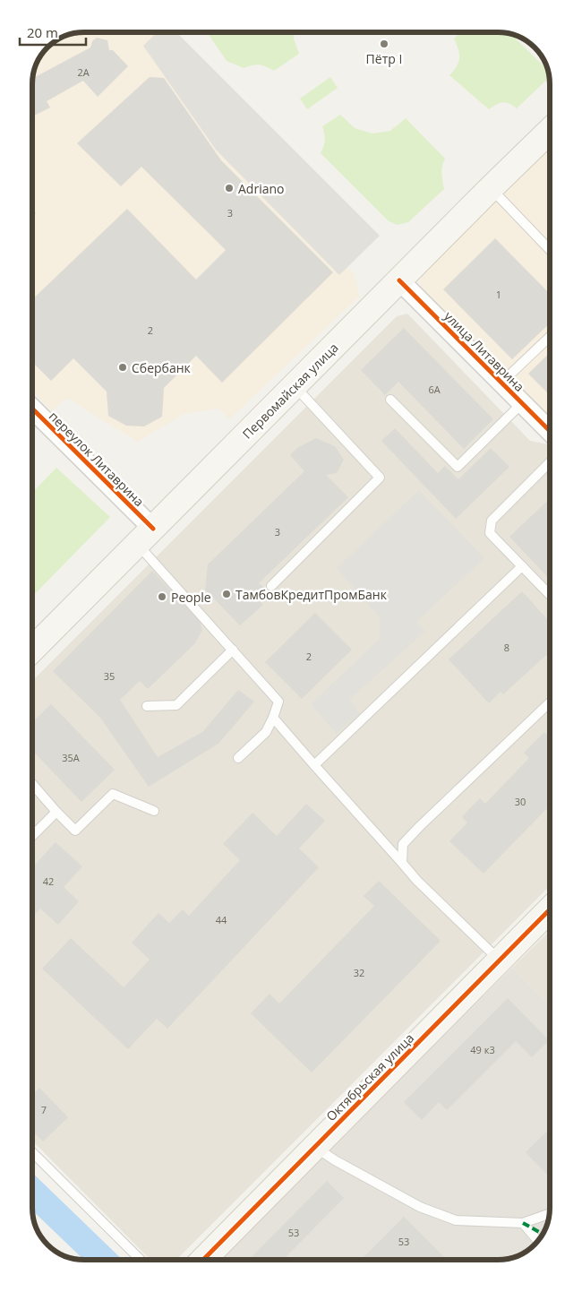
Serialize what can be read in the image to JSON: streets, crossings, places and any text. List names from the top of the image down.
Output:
{
  "streets": {
    "main road": ["Первомайская улица", "Октябрьская улица"],
    "street": ["улица Литаврина", "переулок Литаврина"]
  },
  "crossings": [
    ["улица Литаврина", "Первомайская улица"],
    ["Первомайская улица", "переулок Литаврина"]
  ],
  "places": [
    "Пётр I",
    "Adriano",
    "Сбербанк",
    "ТамбовКредитПромБанк",
    "People"
  ],
  "house_numbers": [
    "2А",
    "3",
    "1",
    "2",
    "6А",
    "3",
    "8",
    "2",
    "35",
    "35А",
    "30",
    "42",
    "44",
    "32",
    "49 к3",
    "7",
    "53",
    "53"
  ],
  "scale_bar": "20 m"
}
